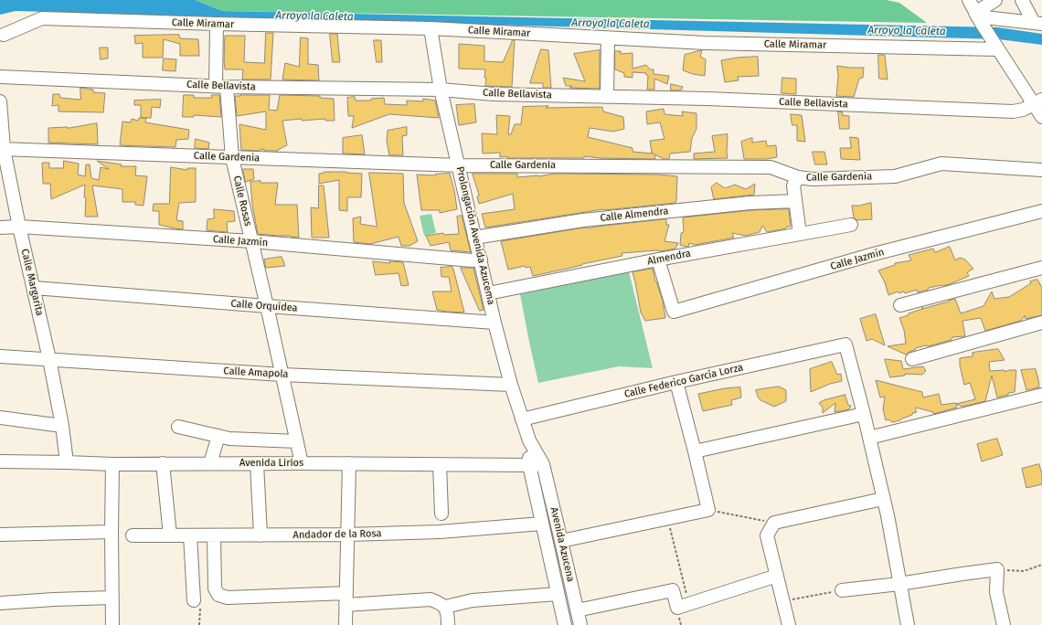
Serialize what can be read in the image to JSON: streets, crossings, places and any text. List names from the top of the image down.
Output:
{
  "streets": {
    "street": [
      "Calle Miramar",
      "Calle Bellavista",
      "Calle Gardenia",
      "Calle Rosas",
      "Calle Almendra",
      "Prolongación Avenida Azucema",
      "Calle Jazmín",
      "Almendra",
      "Calle Margarita",
      "Calle Orquídea",
      "Calle Amapola",
      "Calle Federico García Lorza",
      "Avenida Lirios",
      "Andador de la Rosa",
      "Avenida Azucena"
    ]
  },
  "crossings": [
    ["Calle Miramar", "Calle Rosas"],
    ["Calle Miramar", "Prolongación Avenida Azucema"],
    ["Calle Bellavista", "Calle Rosas"],
    ["Calle Bellavista", "Prolongación Avenida Azucema"],
    ["Calle Gardenia", "Calle Rosas"],
    ["Calle Gardenia", "Prolongación Avenida Azucema"],
    ["Calle Gardenia", "Calle Margarita"],
    ["Calle Rosas", "Calle Jazmín"],
    ["Calle Rosas", "Calle Orquídea"],
    ["Calle Rosas", "Calle Amapola"],
    ["Calle Rosas", "Avenida Lirios"],
    ["Calle Almendra", "Prolongación Avenida Azucema"],
    ["Prolongación Avenida Azucema", "Calle Jazmín"],
    ["Prolongación Avenida Azucema", "Almendra"],
    ["Prolongación Avenida Azucema", "Calle Orquídea"],
    ["Prolongación Avenida Azucema", "Calle Amapola"],
    ["Prolongación Avenida Azucema", "Calle Federico García Lorza"],
    ["Prolongación Avenida Azucema", "Avenida Lirios"],
    ["Prolongación Avenida Azucema", "Avenida Azucena"],
    ["Calle Jazmín", "Almendra"],
    ["Calle Jazmín", "Calle Margarita"],
    ["Calle Margarita", "Calle Orquídea"],
    ["Calle Margarita", "Calle Amapola"],
    ["Calle Margarita", "Avenida Lirios"],
    ["Avenida Lirios", "Avenida Azucena"],
    ["Andador de la Rosa", "Avenida Azucena"]
  ],
  "water": ["Arroyo la Caleta"]
}
